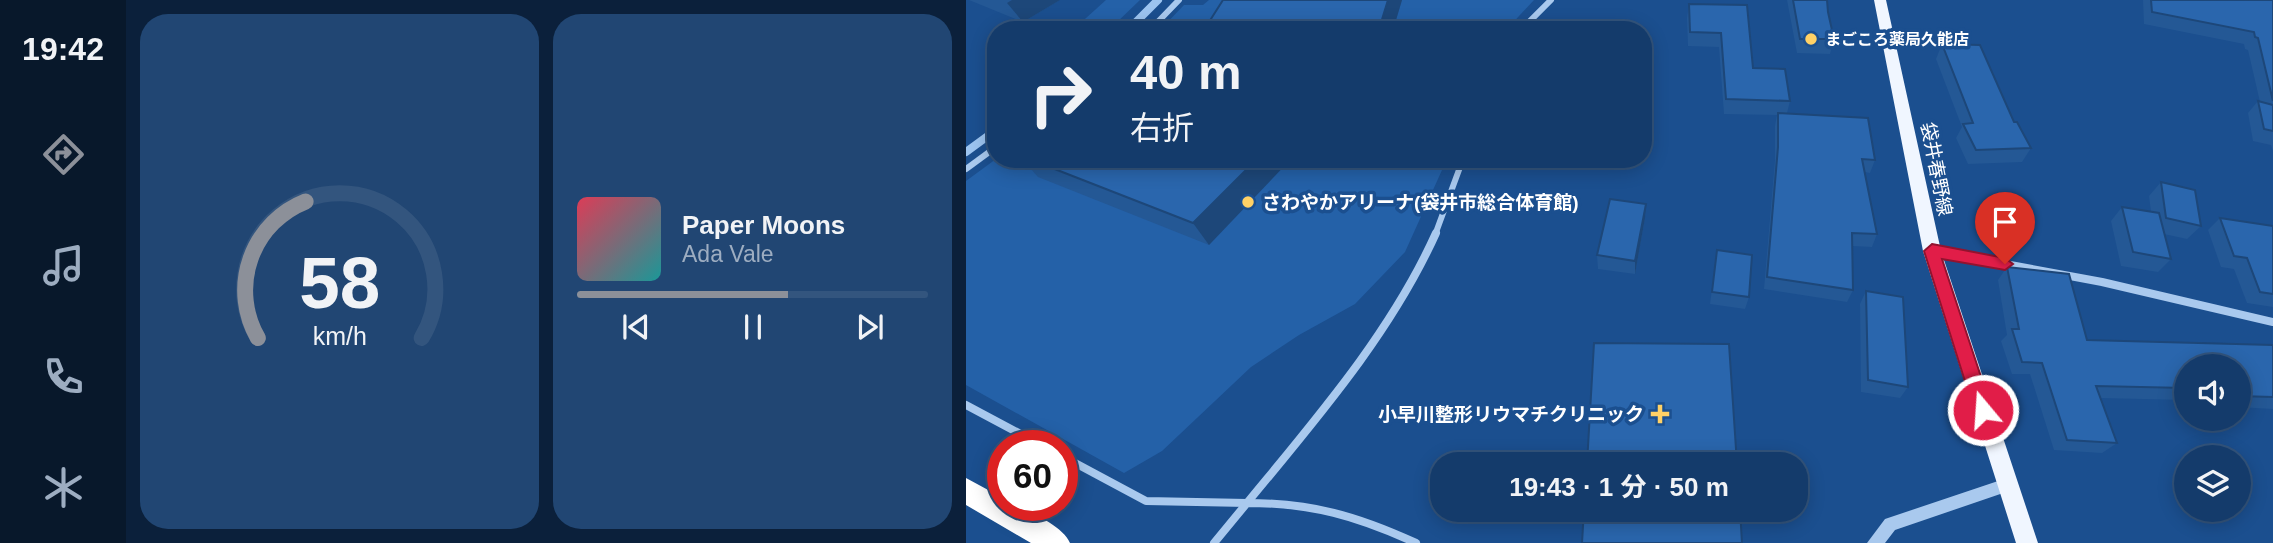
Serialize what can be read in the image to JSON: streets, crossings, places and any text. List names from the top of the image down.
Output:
{
  "streets": {
    "main road": ["袋井春野線"]
  },
  "places": {
    "other": ["まごころ薬局久能店", "さわやかアリーナ(袋井市総合体育館)"],
    "health": ["小早川整形リウマチクリニック"]
  },
  "page": {
    "tabs": "19:42",
    "turn": ["40 m", "右折"],
    "song": ["Paper Moons", "Ada Vale"],
    "limit": "60",
    "trip": "19:43 · 1 分 · 50 m",
    "gauge": ["58", "km/h"]
  }
}
